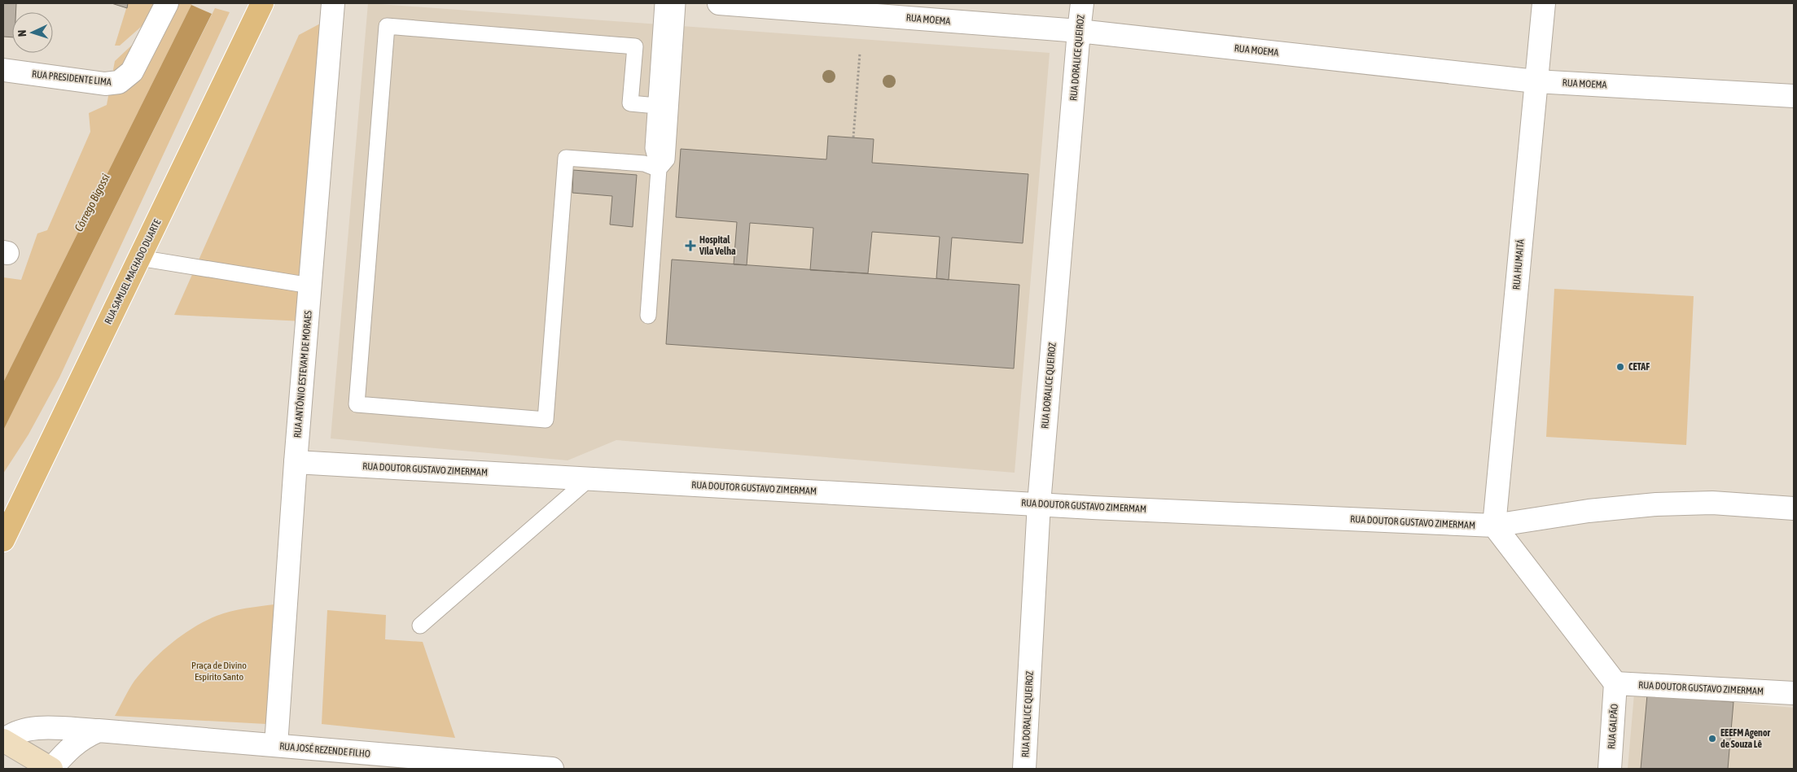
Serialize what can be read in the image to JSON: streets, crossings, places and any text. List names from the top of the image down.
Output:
{
  "streets": {
    "main road": ["RUA SAMUEL MACHADO DUARTE"],
    "street": [
      "RUA MOEMA",
      "RUA DORALICE QUEIROZ",
      "RUA PRESIDENTE LIMA",
      "RUA HUMAITÁ",
      "RUA ANTÔNIO ESTEVAM DE MORAES",
      "RUA DOUTOR GUSTAVO ZIMERMAM",
      "RUA GALPÃO",
      "RUA JOSÉ REZENDE FILHO"
    ]
  },
  "crossings": [
    ["RUA MOEMA", "RUA DORALICE QUEIROZ"],
    ["RUA MOEMA", "RUA HUMAITÁ"],
    ["RUA DORALICE QUEIROZ", "RUA DOUTOR GUSTAVO ZIMERMAM"],
    ["RUA HUMAITÁ", "RUA DOUTOR GUSTAVO ZIMERMAM"],
    ["RUA ANTÔNIO ESTEVAM DE MORAES", "RUA DOUTOR GUSTAVO ZIMERMAM"],
    ["RUA ANTÔNIO ESTEVAM DE MORAES", "RUA JOSÉ REZENDE FILHO"],
    ["RUA DOUTOR GUSTAVO ZIMERMAM", "RUA GALPÃO"]
  ],
  "water": ["Córrego Bigossi"],
  "parks": ["Praça de Divino Espírito Santo"],
  "places": {
    "health": ["Hospital Vila Velha"],
    "other": ["CETAF", "EEEFM Agenor de Souza Lê"]
  },
  "north": "left"
}
